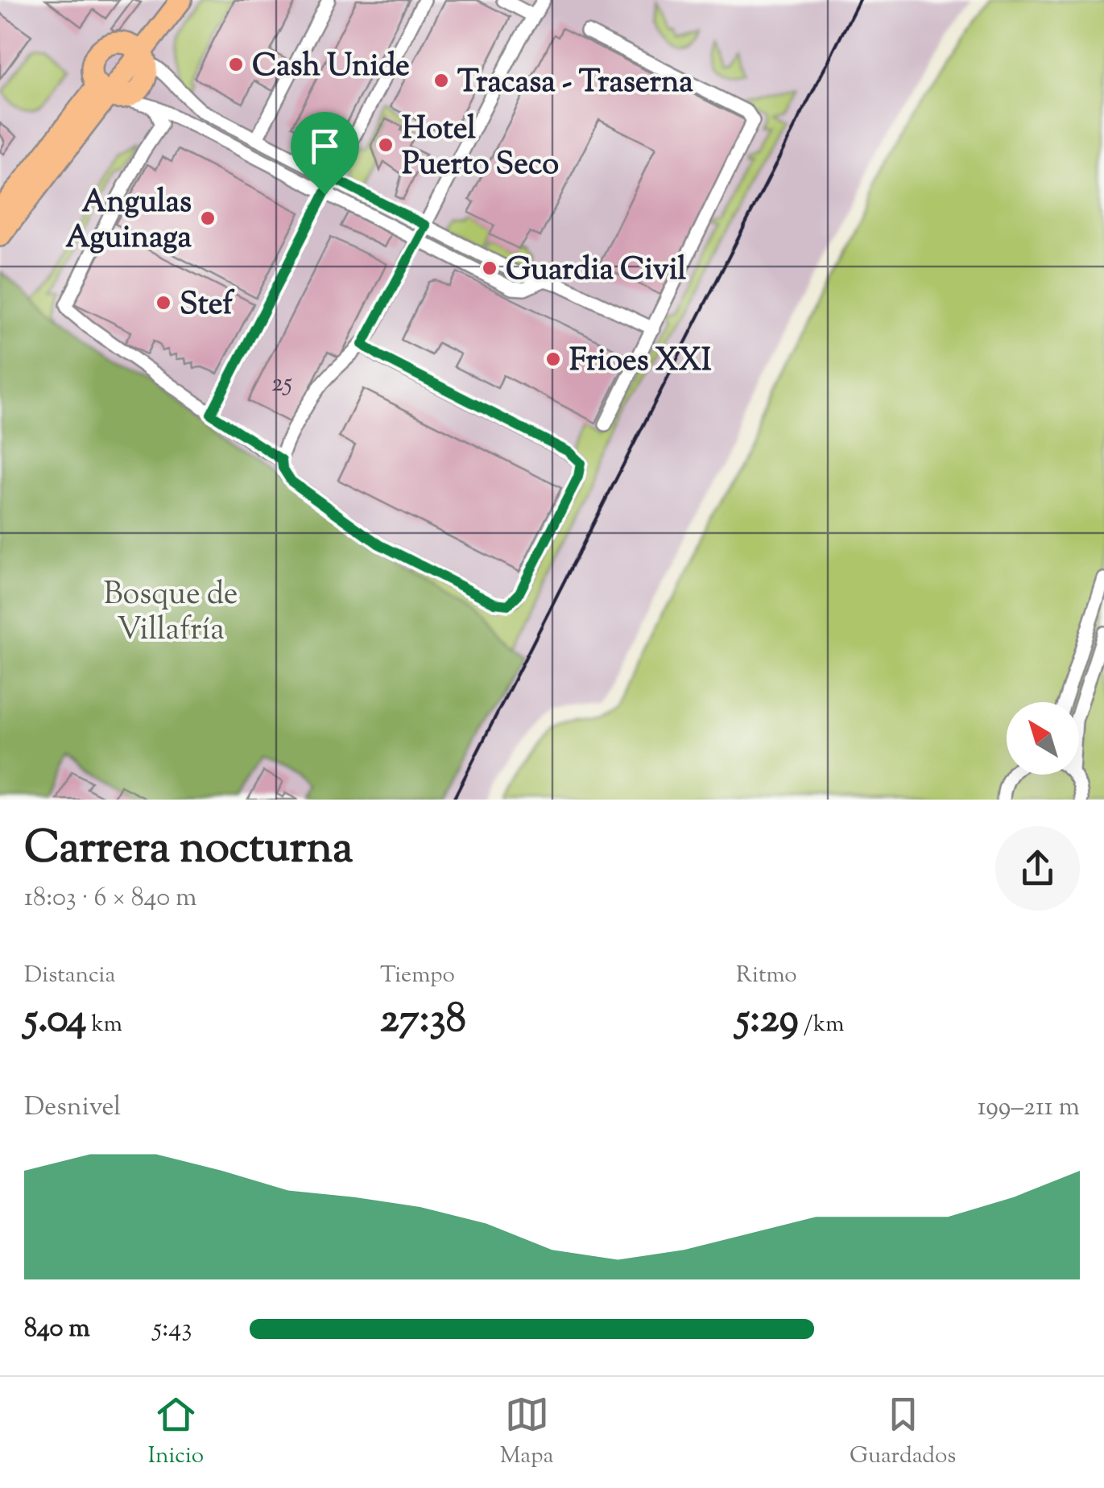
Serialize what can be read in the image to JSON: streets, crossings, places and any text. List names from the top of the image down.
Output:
{
  "parks": ["Bosque de Villafría"],
  "places": [
    "Cash Unide",
    "Tracasa - Traserna",
    "Hotel Puerto Seco",
    "Angulas Aguinaga",
    "Guardia Civil",
    "Stef",
    "Frioes XXI"
  ],
  "house_numbers": ["25"],
  "north": "top left",
  "page": {
    "heading": ["Carrera nocturna", "18:03 · 6 × 840 m"],
    "stats": [
      ["Distancia", "5.04 km"],
      ["Tiempo", "27:38"],
      ["Ritmo", "5:29 /km"]
    ],
    "chart": ["Desnivel", "199–211 m"],
    "list": [
      {
        "name": "840 m",
        "note": "5:43"
      }
    ],
    "tabs": ["Inicio", "Mapa", "Guardados"]
  }
}
